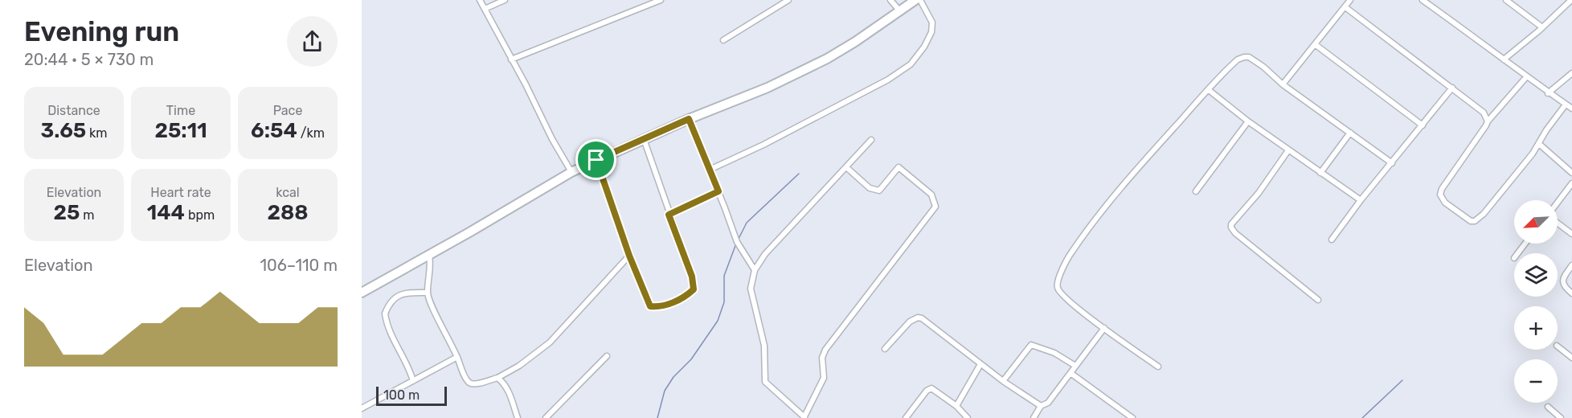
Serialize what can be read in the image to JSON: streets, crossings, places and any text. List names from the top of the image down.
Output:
{
  "scale_bar": "100 m",
  "north": "bottom left",
  "page": {
    "heading": ["Evening run", "20:44 · 5 × 730 m"],
    "stats": [
      ["Distance", "3.65 km"],
      ["Time", "25:11"],
      ["Pace", "6:54 /km"],
      ["Elevation", "25 m"],
      ["Heart rate", "144 bpm"],
      ["kcal", "288"]
    ],
    "map_buttons": ["+", "−"],
    "chart": ["Elevation", "106–110 m"],
    "scale": "100 m"
  }
}
